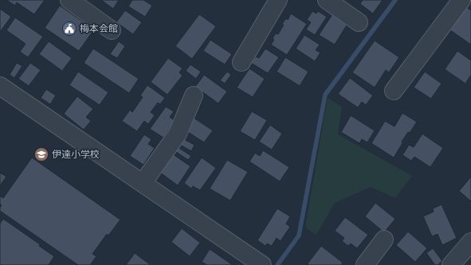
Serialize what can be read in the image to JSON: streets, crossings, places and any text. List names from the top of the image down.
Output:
{
  "places": {
    "public building": ["梅本会館"],
    "school or university": ["伊達小学校"]
  }
}
